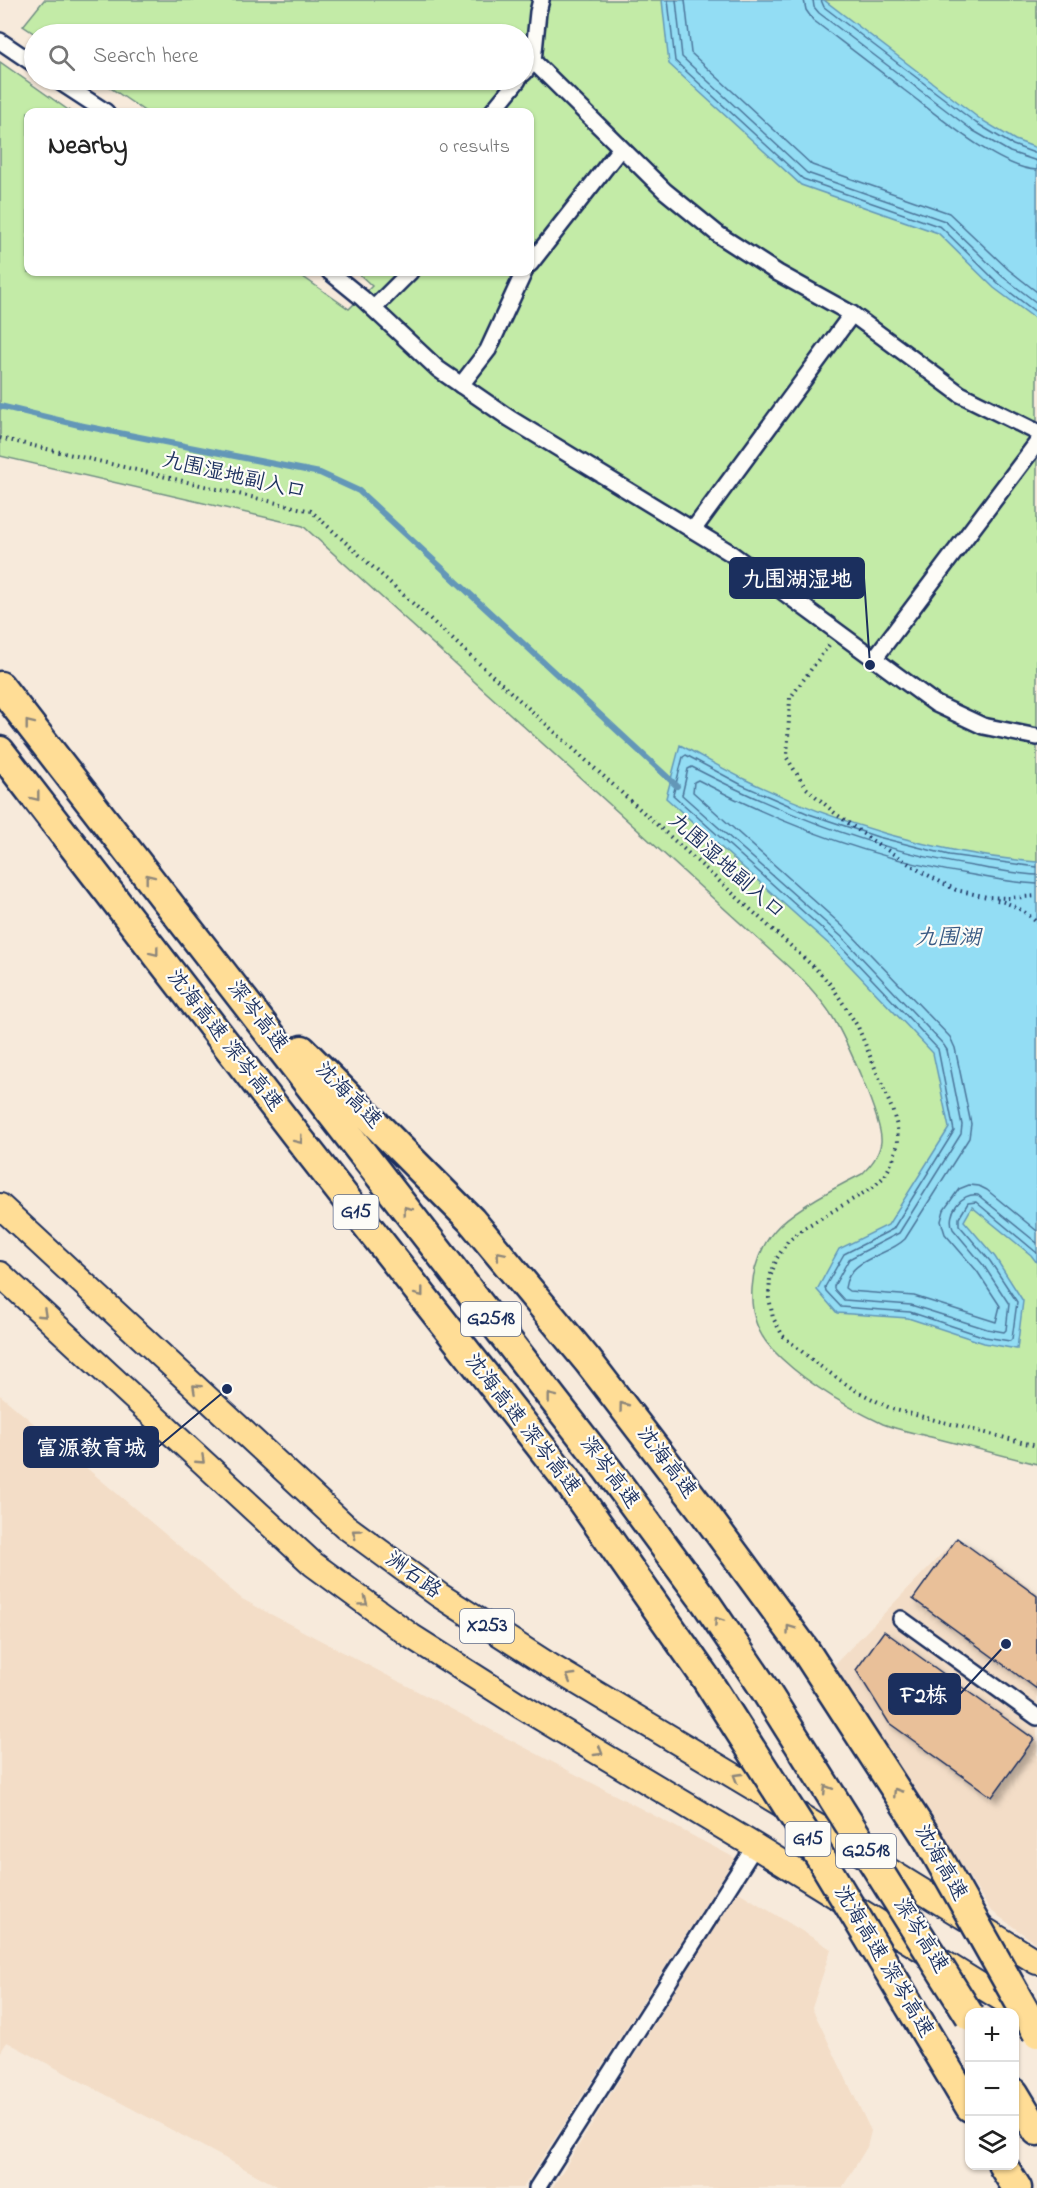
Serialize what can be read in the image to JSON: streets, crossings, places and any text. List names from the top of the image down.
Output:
{
  "streets": {
    "highway": [
      "深岑高速",
      "沈海高速 深岑高速",
      "沈海高速",
      "G15",
      "G2518"
    ],
    "main road": ["洲石路", "X253"],
    "path": ["九围湿地副入口"]
  },
  "crossings": [
    ["深岑高速", "沈海高速 深岑高速"],
    ["深岑高速", "沈海高速"],
    ["沈海高速 深岑高速", "沈海高速"]
  ],
  "one_way": ["深岑高速", "沈海高速"],
  "water": ["九围湖"],
  "places": ["九围湖湿地", "富源教育城", "F2栋"],
  "page": {
    "search": "Search here",
    "heading": ["Nearby", "0 results"],
    "map_buttons": ["+", "−"]
  }
}
